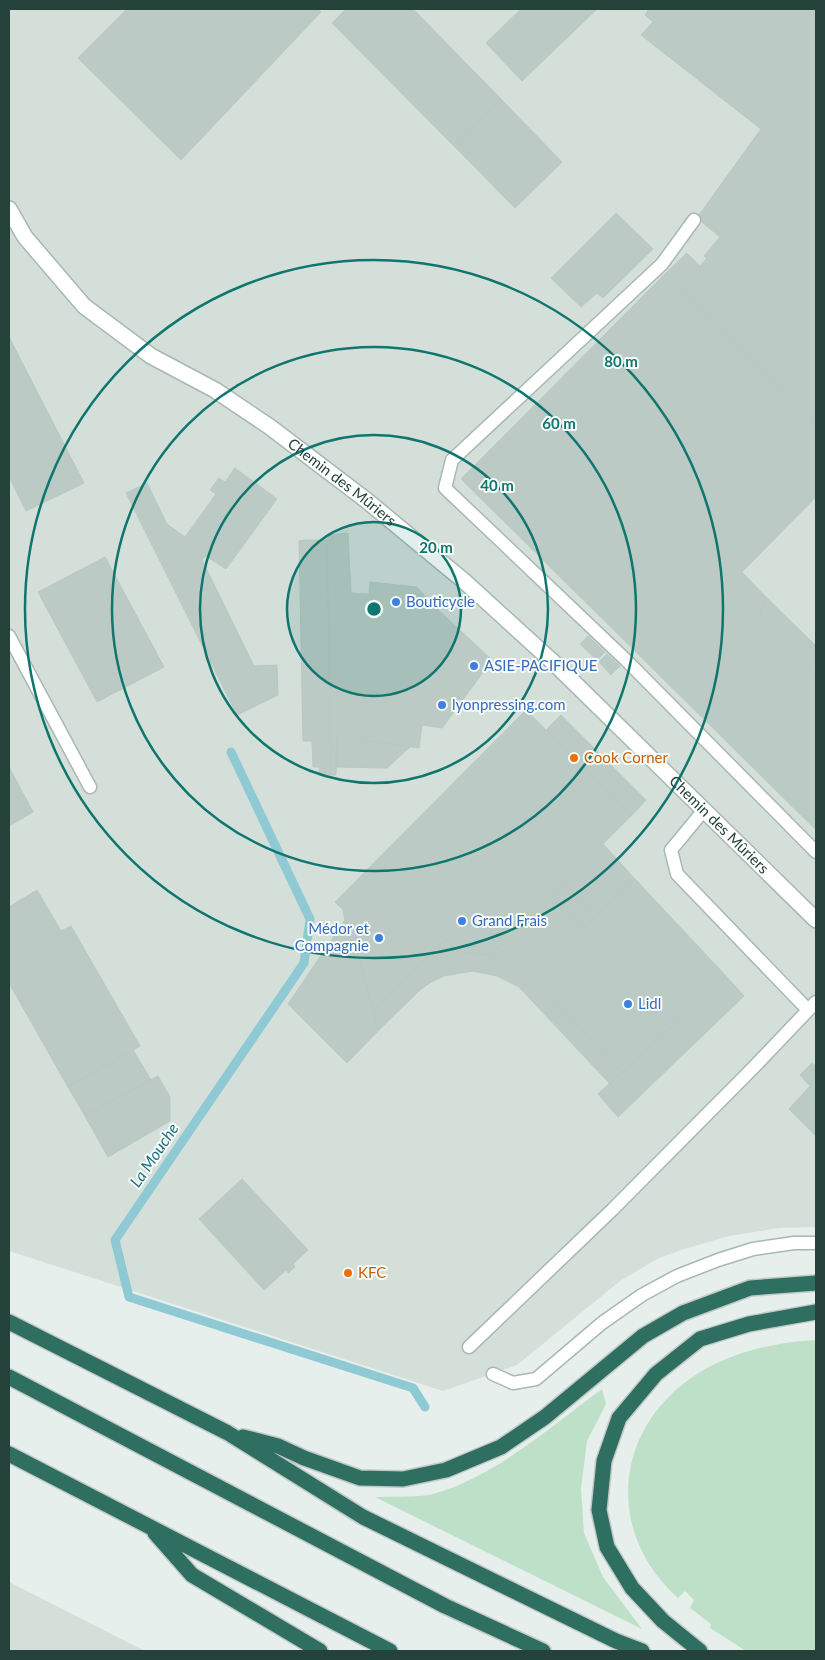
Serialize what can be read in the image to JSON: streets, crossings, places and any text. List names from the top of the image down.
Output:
{
  "streets": {
    "street": ["Chemin des Mûriers"]
  },
  "water": ["La Mouche"],
  "places": [
    "Bouticycle",
    "ASIE-PACIFIQUE",
    "lyonpressing.com",
    "Cook Corner",
    "Grand Frais",
    "Médor et Compagnie",
    "Lidl",
    "KFC"
  ],
  "rings": [
    "80 m",
    "60 m",
    "40 m",
    "20 m"
  ]
}
